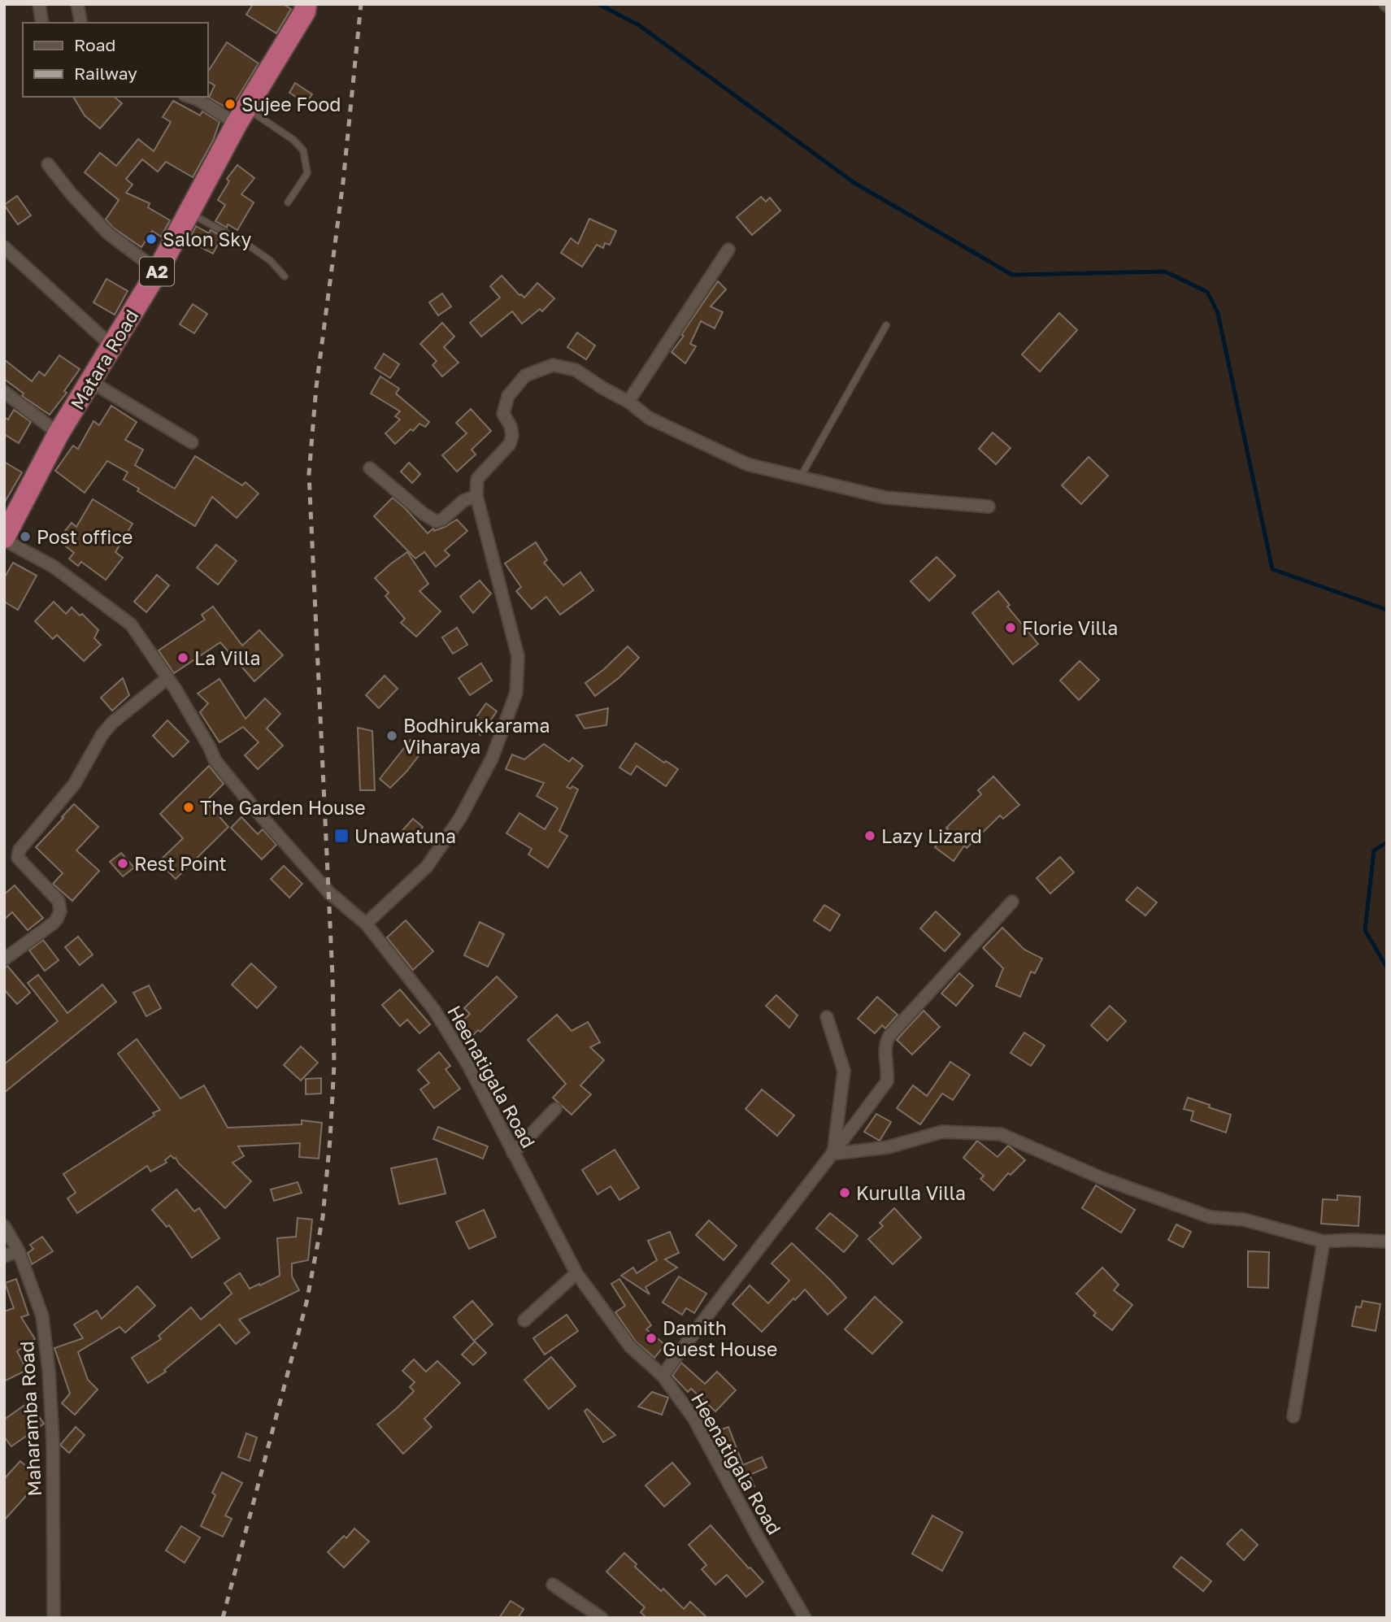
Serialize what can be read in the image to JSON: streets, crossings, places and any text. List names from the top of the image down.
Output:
{
  "streets": {
    "highway": ["A2", "Matara Road"],
    "street": ["Heenatigala Road", "Maharamba Road"]
  },
  "crossings": [
    ["Matara Road", "Heenatigala Road"]
  ],
  "places": {
    "other": [
      "Sujee Food",
      "Salon Sky",
      "Post office",
      "Florie Villa",
      "La Villa",
      "Bodhirukkarama Viharaya",
      "The Garden House",
      "Lazy Lizard",
      "Rest Point",
      "Kurulla Villa",
      "Damith Guest House"
    ],
    "transit": ["Unawatuna"]
  },
  "legend": ["Road", "Railway"]
}
